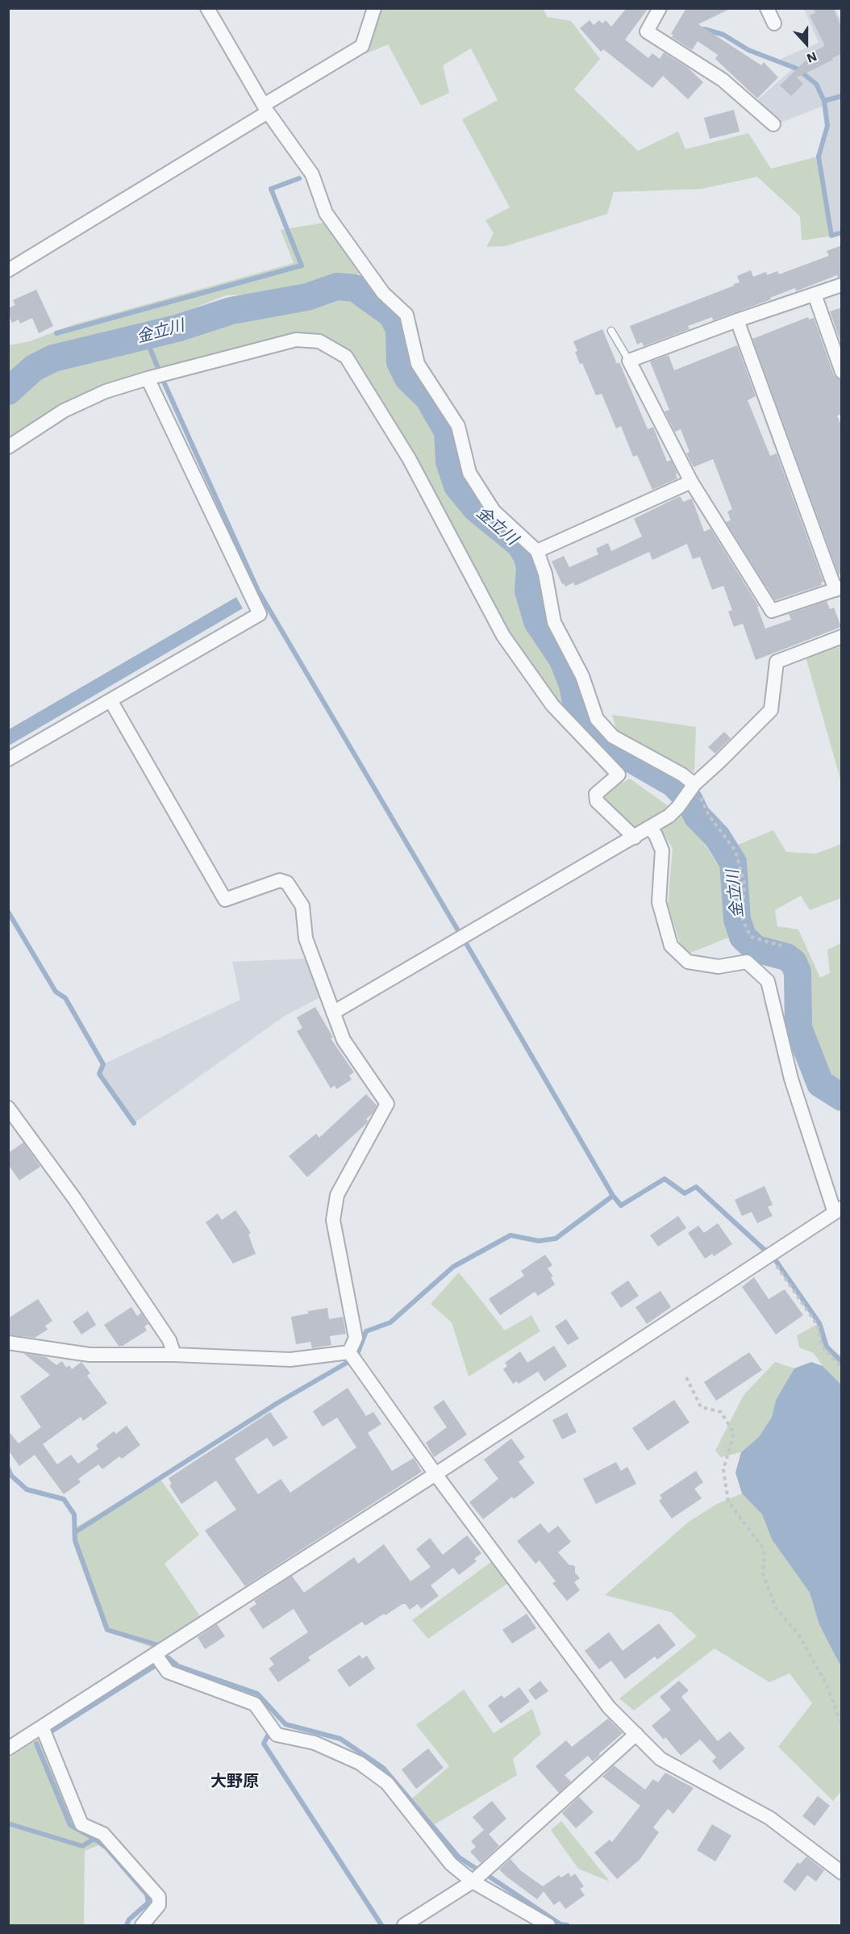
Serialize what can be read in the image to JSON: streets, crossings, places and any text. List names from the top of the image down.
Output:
{
  "districts": ["大野原"],
  "water": ["金立川"],
  "north": "bottom"
}
